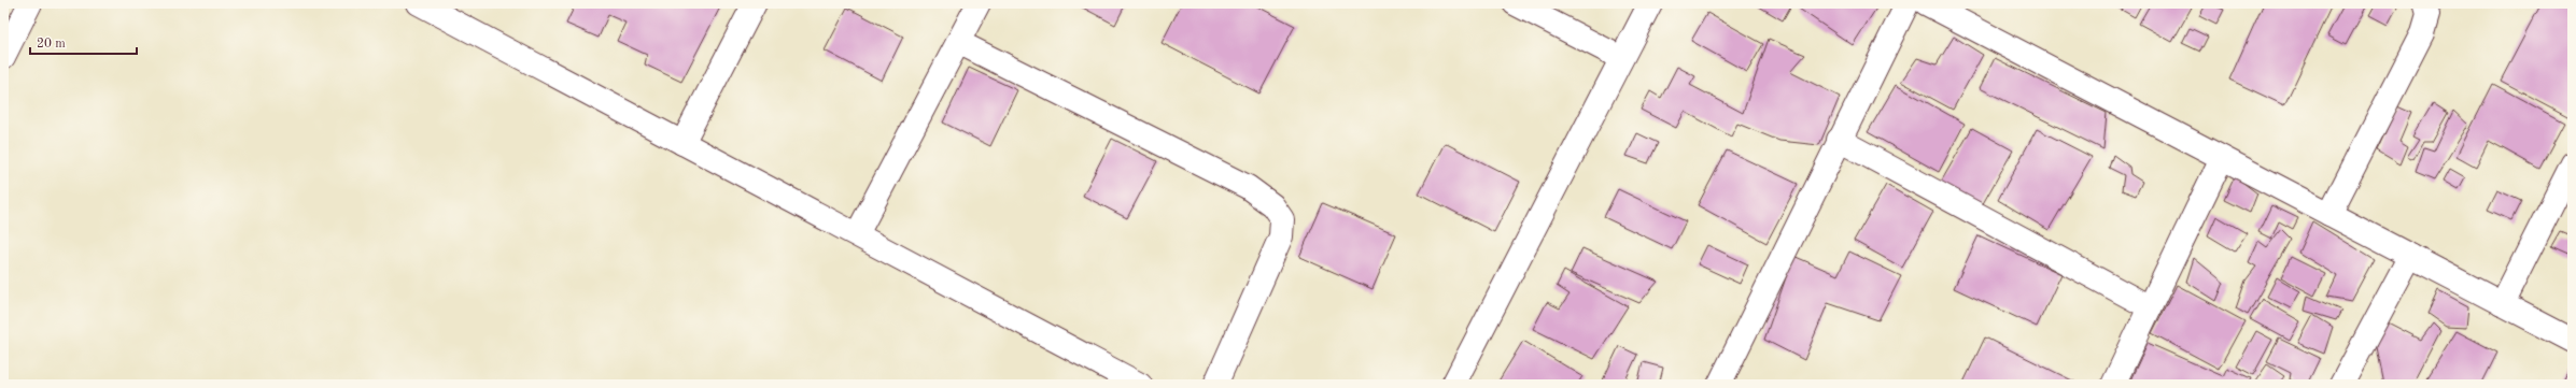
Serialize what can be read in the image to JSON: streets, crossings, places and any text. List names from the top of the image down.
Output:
{
  "scale_bar": "20 m"
}
